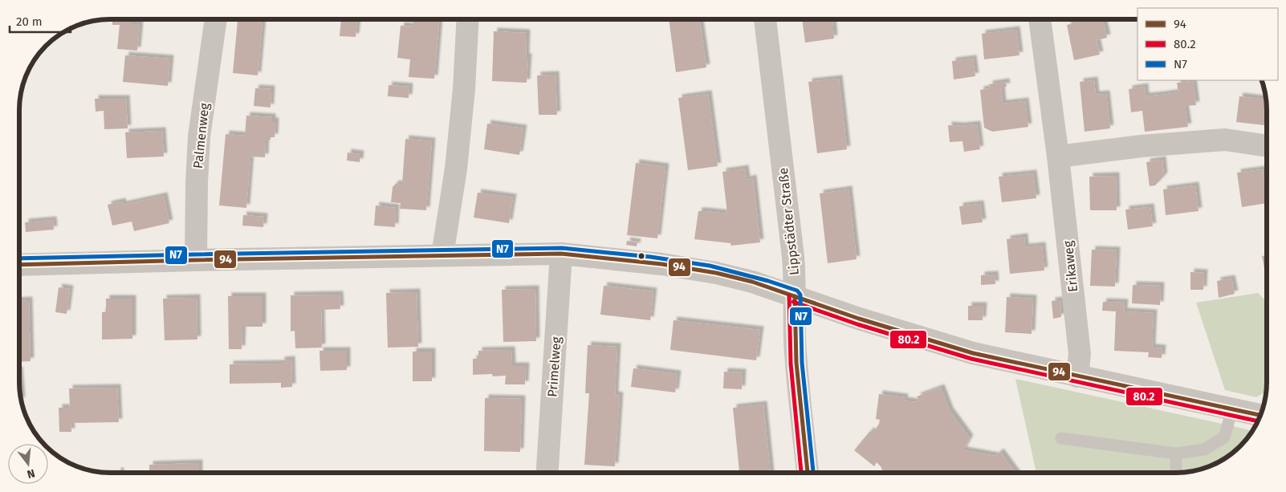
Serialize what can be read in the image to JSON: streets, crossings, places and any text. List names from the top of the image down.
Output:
{
  "streets": {
    "street": [
      "Palmenweg",
      "Lippstädter Straße",
      "Erikaweg",
      "Primelweg"
    ]
  },
  "lines": ["transit line N7", "transit line 94", "transit line 80.2"],
  "legend": ["94", "80.2", "N7"],
  "scale_bar": "20 m",
  "north": "bottom"
}
